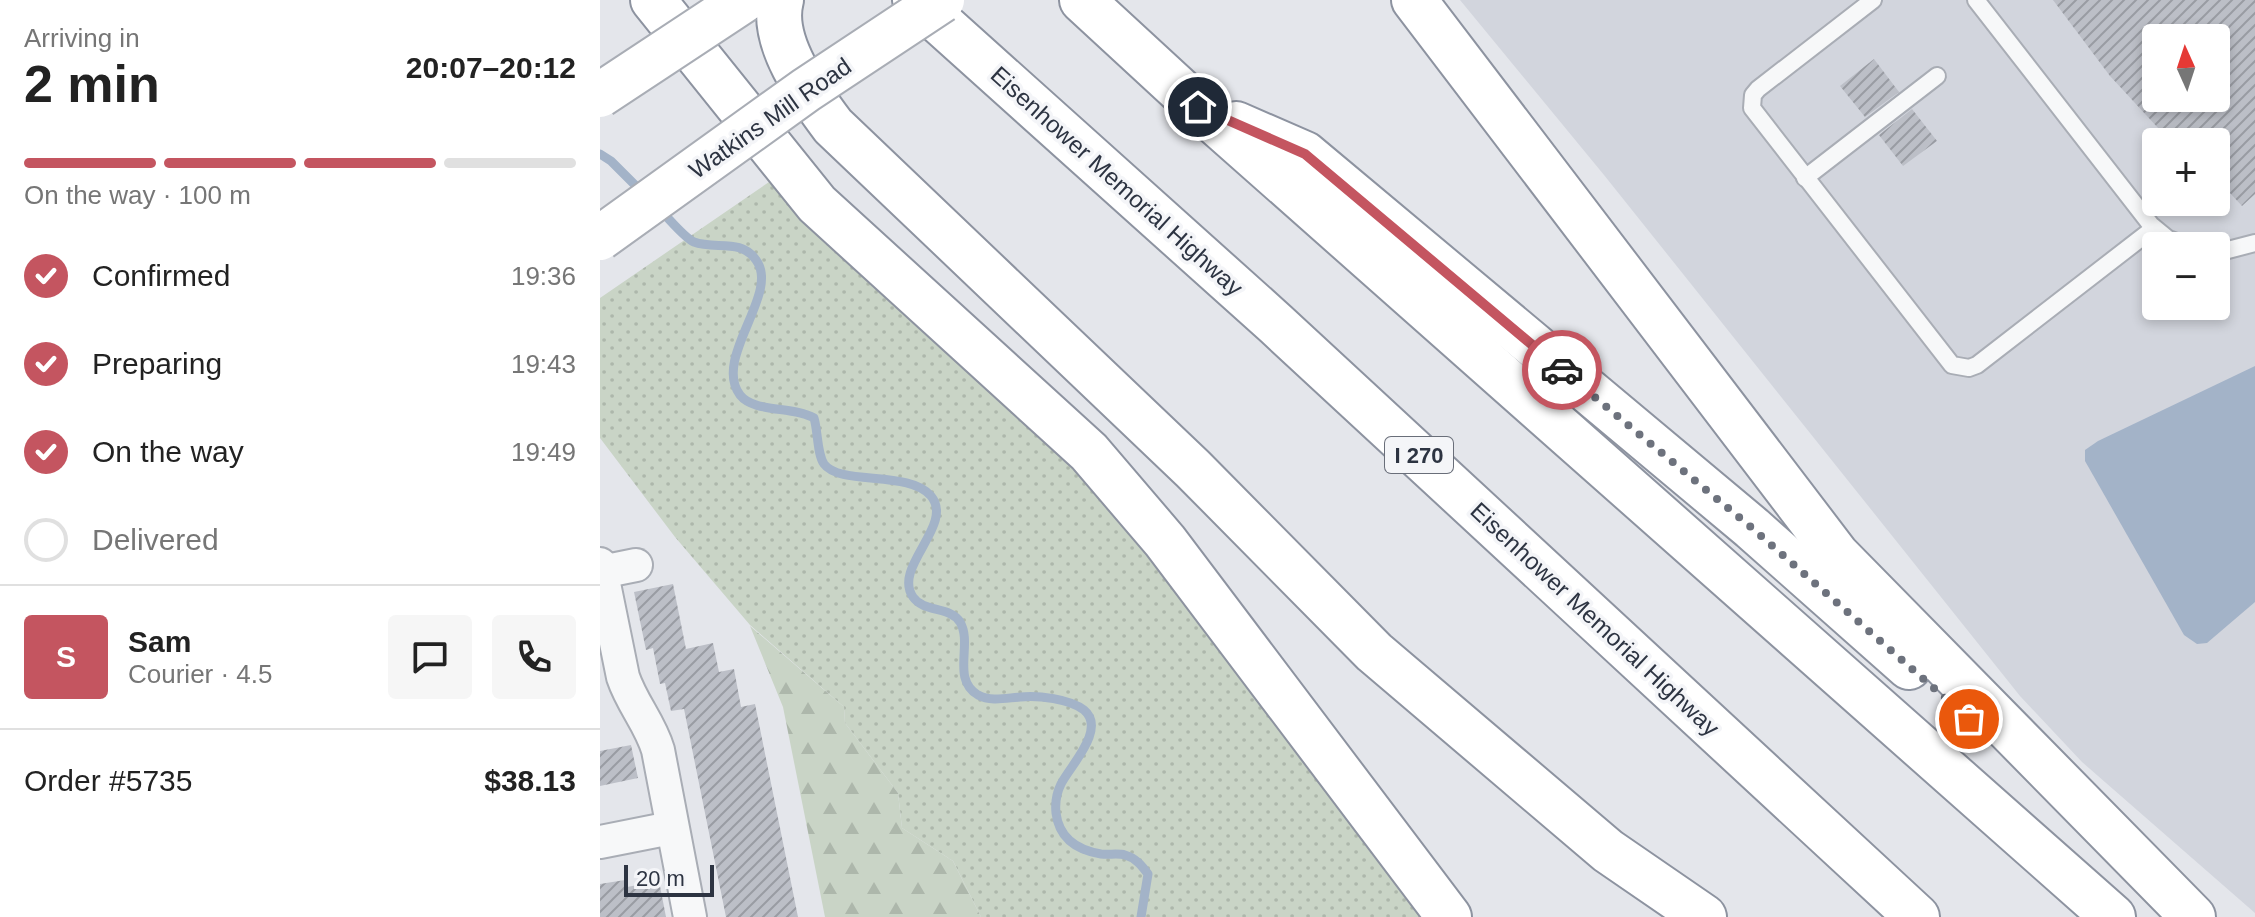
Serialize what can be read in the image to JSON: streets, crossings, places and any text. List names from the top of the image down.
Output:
{
  "streets": {
    "main road": ["Watkins Mill Road", "Eisenhower Memorial Highway", "I 270"]
  },
  "scale_bar": "20 m",
  "north": "top",
  "page": {
    "heading": ["2 min", "Arriving in", "20:07–20:12"],
    "panel": [
      "Sam",
      "Courier · 4.5",
      "Order #5735",
      "$38.13"
    ],
    "map_buttons": ["+", "−"],
    "bar": "On the way · 100 m",
    "list": [
      ["Confirmed", "19:36"],
      ["Preparing", "19:43"],
      ["On the way", "19:49"],
      "Delivered"
    ],
    "round": "S",
    "scale": "20 m"
  }
}
